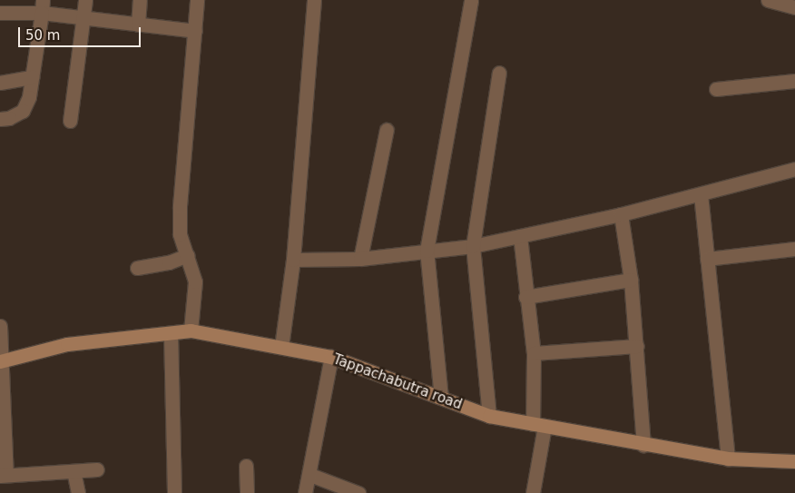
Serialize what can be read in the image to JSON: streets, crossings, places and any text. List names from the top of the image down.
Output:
{
  "streets": {
    "main road": ["Tappachabutra road"]
  },
  "scale_bar": "50 m"
}
